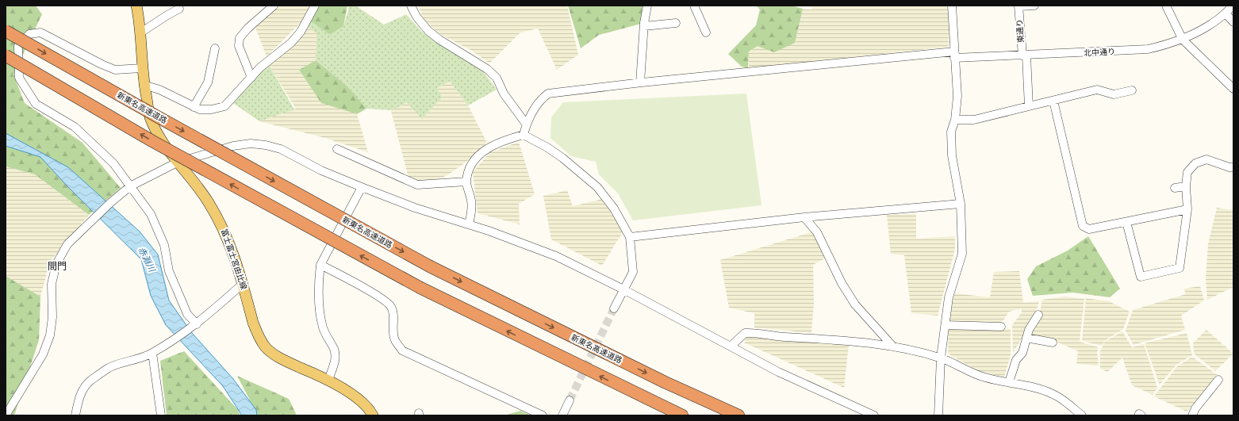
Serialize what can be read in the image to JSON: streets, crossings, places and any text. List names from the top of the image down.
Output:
{
  "streets": {
    "highway": ["新東名高速道路"],
    "main road": ["富士富士宮由比線"],
    "street": ["東通り", "北中通り"]
  },
  "crossings": [
    ["東通り", "北中通り"]
  ],
  "districts": ["間門"],
  "water": ["赤淵川"]
}
